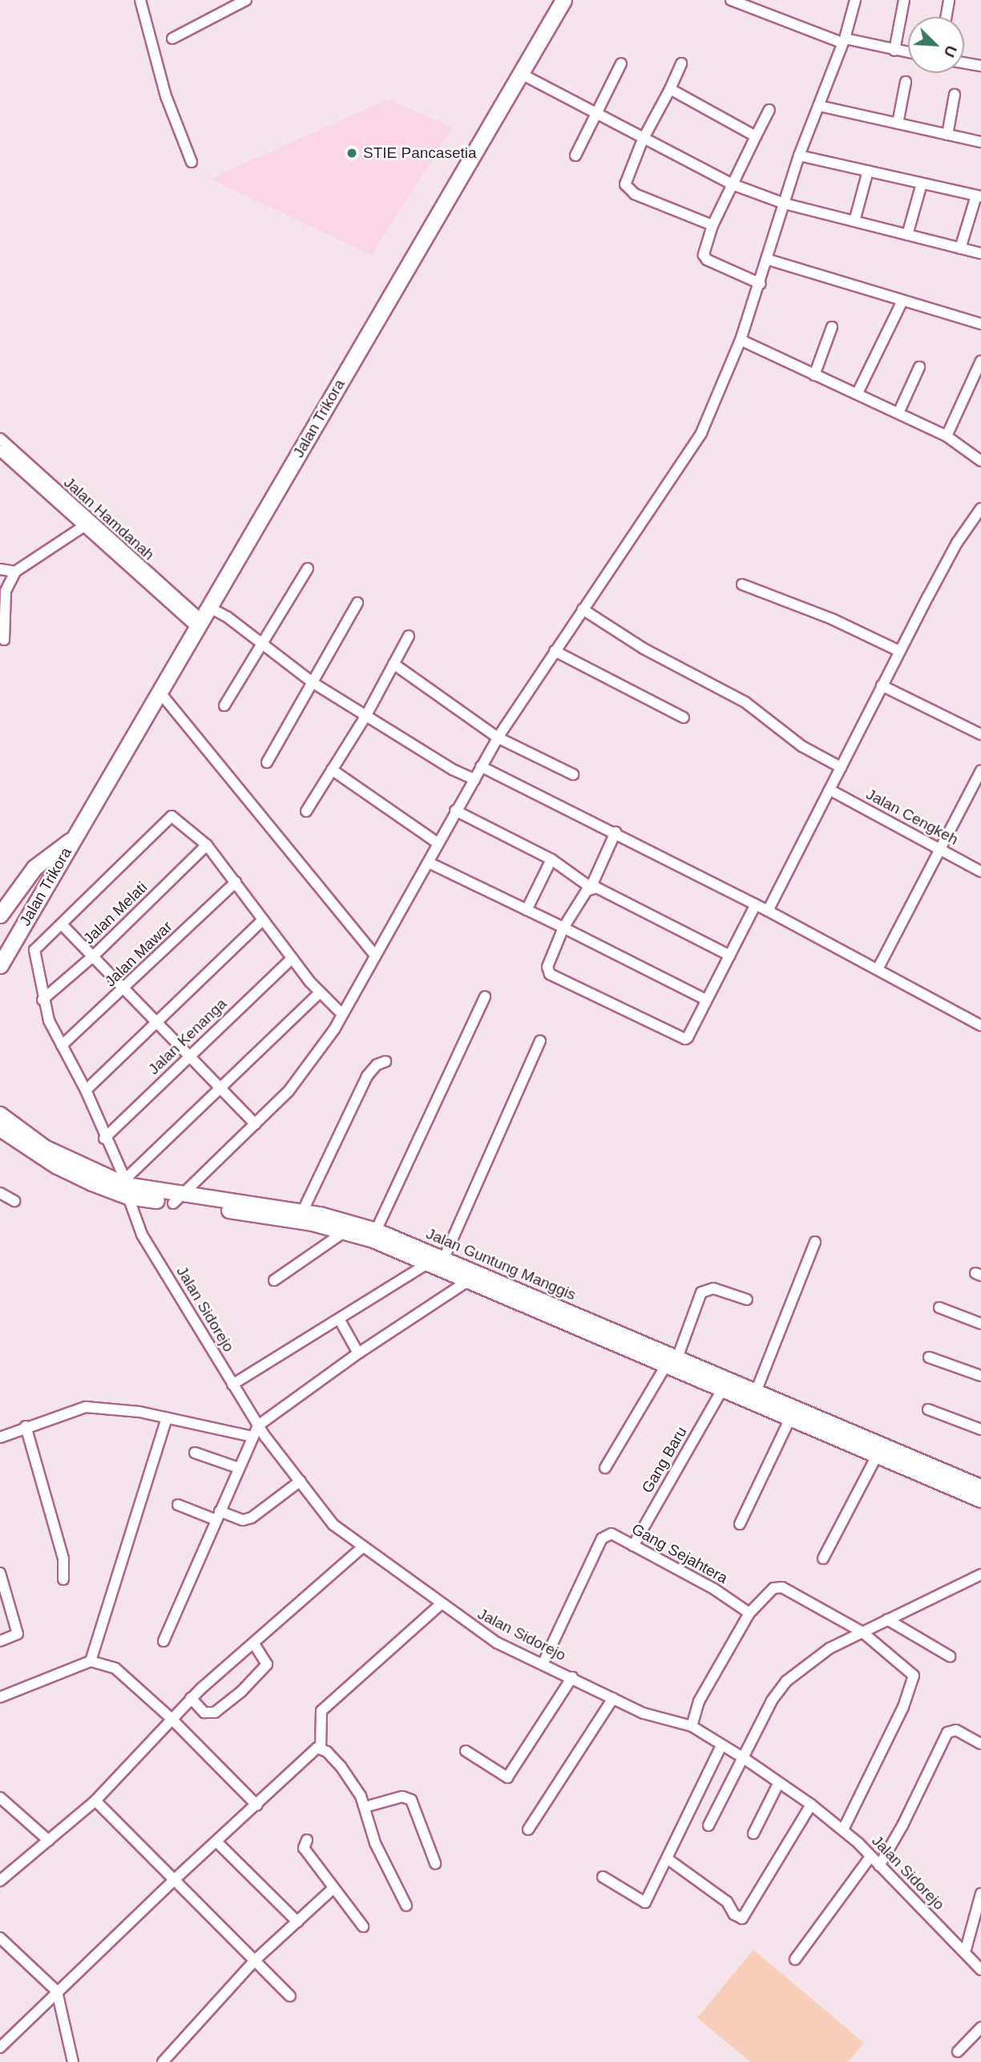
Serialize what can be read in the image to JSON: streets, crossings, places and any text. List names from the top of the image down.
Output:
{
  "streets": {
    "main road": ["Jalan Trikora"],
    "street": [
      "Jalan Hamdanah",
      "Jalan Cengkeh",
      "Jalan Melati",
      "Jalan Mawar",
      "Jalan Kenanga",
      "Jalan Guntung Manggis",
      "Jalan Sidorejo",
      "Gang Baru",
      "Gang Sejahtera"
    ]
  },
  "crossings": [
    ["Jalan Trikora", "Jalan Hamdanah"],
    ["Jalan Melati", "Jalan Sidorejo"],
    ["Jalan Mawar", "Jalan Sidorejo"],
    ["Jalan Kenanga", "Jalan Sidorejo"],
    ["Jalan Guntung Manggis", "Jalan Sidorejo"],
    ["Jalan Guntung Manggis", "Gang Baru"],
    ["Jalan Sidorejo", "Gang Sejahtera"],
    ["Gang Baru", "Gang Sejahtera"]
  ],
  "places": ["STIE Pancasetia"],
  "north": "bottom right"
}
